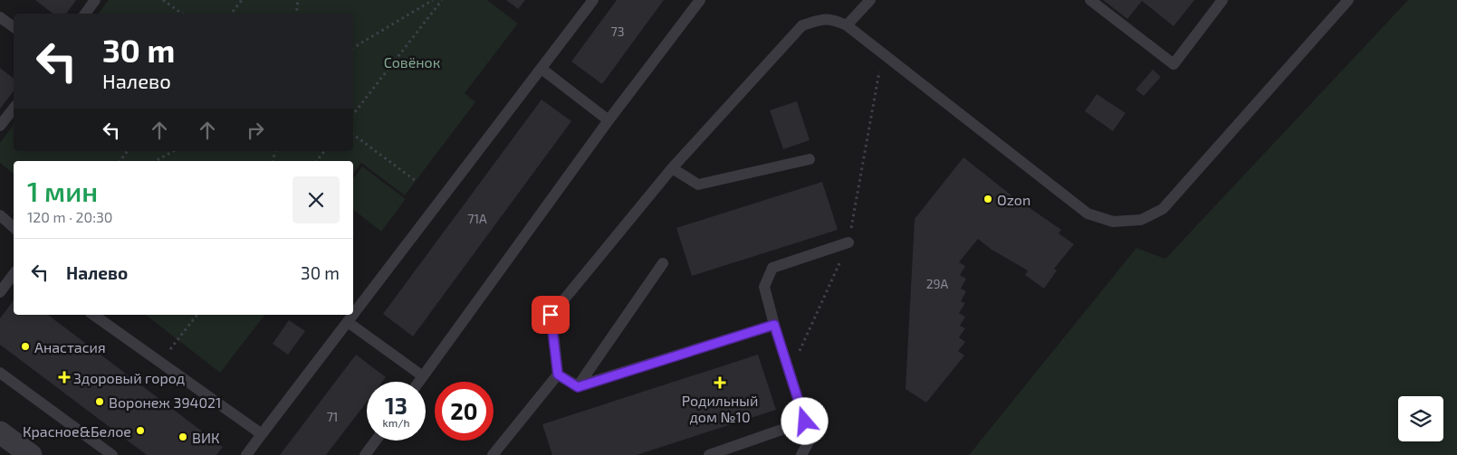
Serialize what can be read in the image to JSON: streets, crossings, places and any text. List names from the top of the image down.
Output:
{
  "parks": ["Совёнок"],
  "places": {
    "other": [
      "Ozon",
      "Анастасия",
      "Воронеж 394021",
      "Красное&Белое",
      "ВИК"
    ],
    "health": ["Здоровый город", "Родильный дом №10"]
  },
  "house_numbers": [
    "73",
    "71А",
    "29А",
    "71"
  ],
  "page": {
    "turn": ["30 m", "Налево"],
    "heading": ["1 мин", "120 m · 20:30"],
    "list": [
      {
        "name": "Налево",
        "value": "30 m"
      }
    ],
    "speed": "13 km/h",
    "limit": "20"
  }
}
